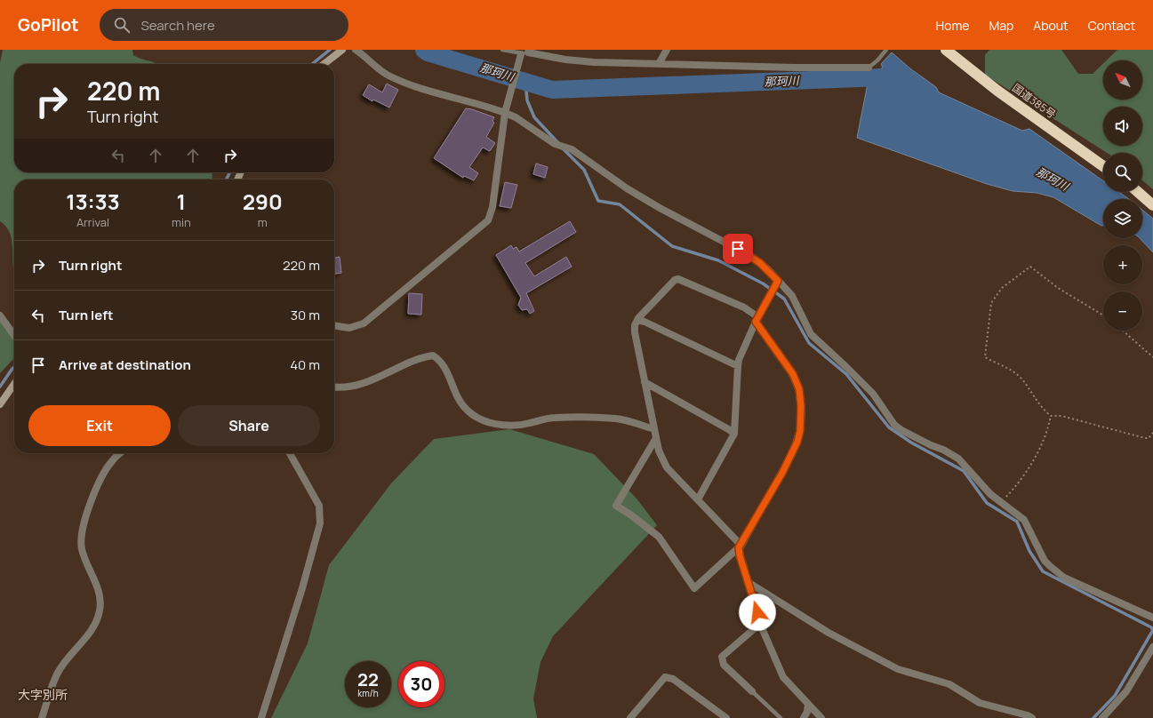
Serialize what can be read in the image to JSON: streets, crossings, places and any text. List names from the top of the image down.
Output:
{
  "streets": {
    "highway": ["国道385号"]
  },
  "districts": ["大字別所"],
  "water": ["那珂川"],
  "north": "top left",
  "page": {
    "header": "GoPilot",
    "search": "Search here",
    "nav": [
      "Home",
      "Map",
      "About",
      "Contact"
    ],
    "map_buttons": ["+", "−"],
    "turn": ["220 m", "Turn right"],
    "eta": [
      "13:33",
      "Arrival",
      "1",
      "min",
      "290",
      "m"
    ],
    "list": [
      {
        "name": "Turn right",
        "value": "220 m"
      },
      {
        "name": "Turn left",
        "value": "30 m"
      },
      {
        "name": "Arrive at destination",
        "value": "40 m"
      }
    ],
    "buttons": ["Exit", "Share"],
    "speed": "22 km/h",
    "limit": "30"
  }
}
